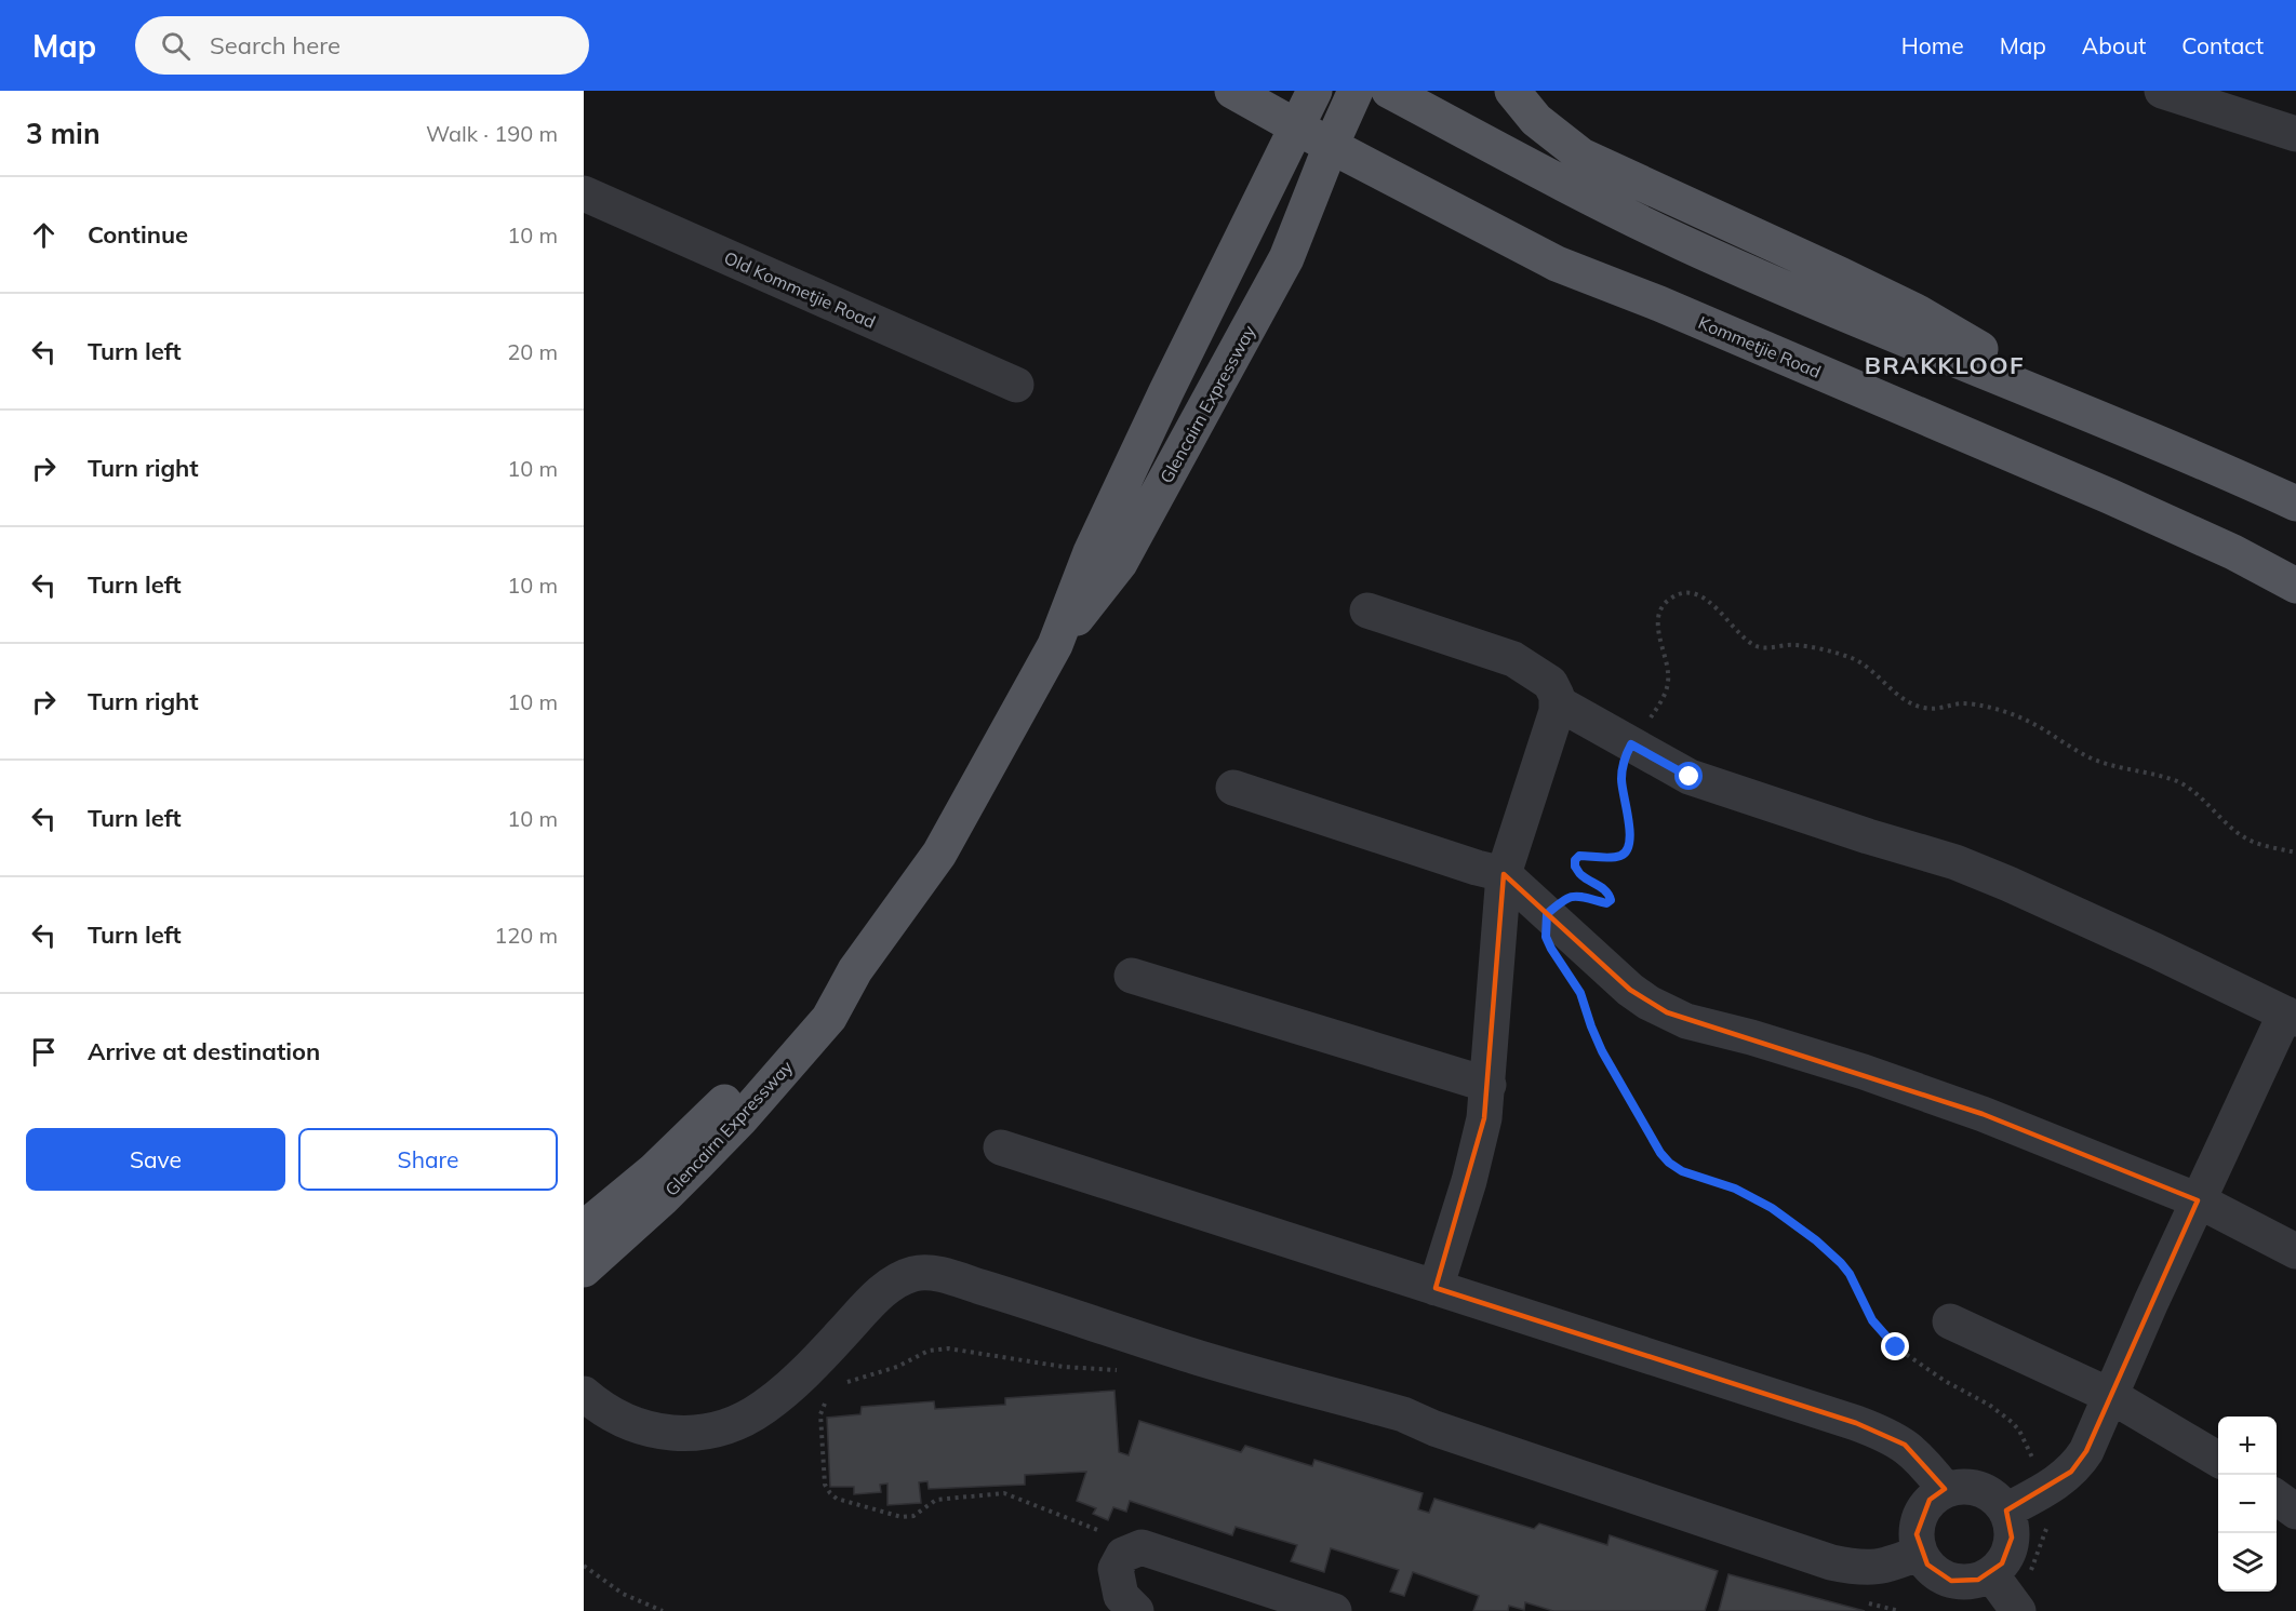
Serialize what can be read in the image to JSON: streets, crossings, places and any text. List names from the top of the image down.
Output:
{
  "streets": {
    "main road": ["Kommetjie Road", "Glencairn Expressway"],
    "street": ["Old Kommetjie Road"]
  },
  "crossings": [
    ["Kommetjie Road", "Glencairn Expressway"]
  ],
  "districts": ["BRAKKLOOF"],
  "page": {
    "header": "Map",
    "search": "Search here",
    "nav": [
      "Home",
      "Map",
      "About",
      "Contact"
    ],
    "heading": ["3 min", "Walk · 190 m"],
    "list": [
      ["Continue", "10 m"],
      ["Turn left", "20 m"],
      ["Turn right", "10 m"],
      ["Turn left", "10 m"],
      ["Turn right", "10 m"],
      ["Turn left", "10 m"],
      ["Turn left", "120 m"],
      "Arrive at destination"
    ],
    "buttons": ["Save", "Share"],
    "map_buttons": ["+", "−"]
  }
}
